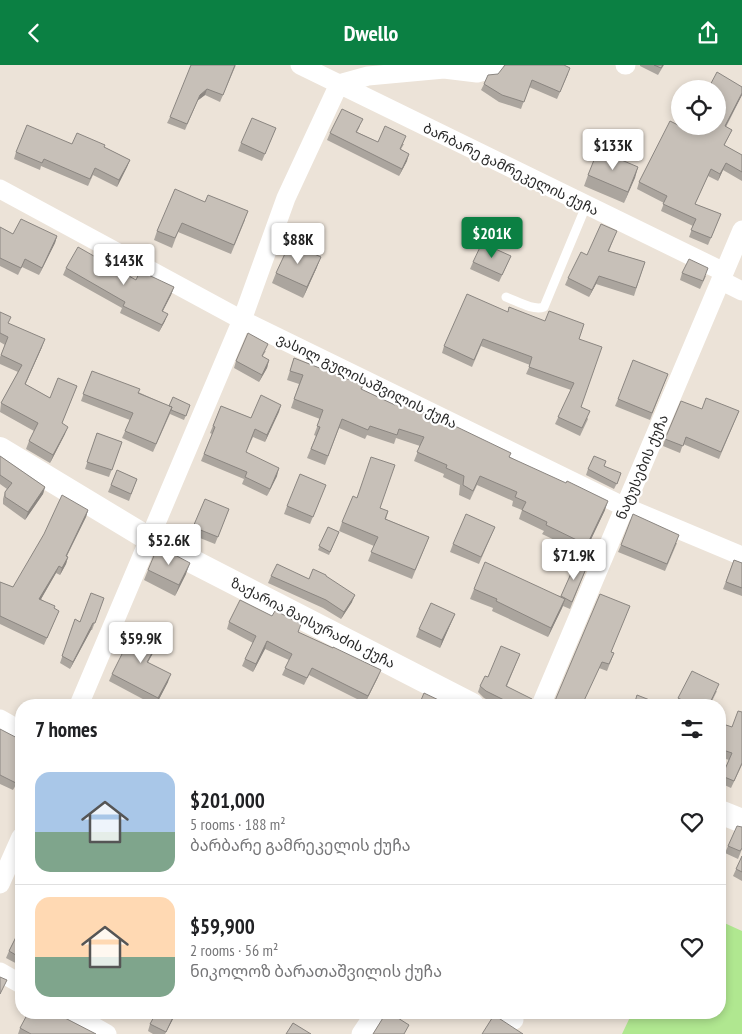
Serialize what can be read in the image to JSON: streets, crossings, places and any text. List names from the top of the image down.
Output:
{
  "streets": {
    "street": [
      "ბარბარე გამრეკელის ქუჩა",
      "ვასილ გულისაშვილის ქუჩა",
      "ნატუსების ქუჩა",
      "ზაქარია მაისურაძის ქუჩა"
    ]
  },
  "crossings": [
    ["ბარბარე გამრეკელის ქუჩა", "ნატუსების ქუჩა"],
    ["ვასილ გულისაშვილის ქუჩა", "ნატუსების ქუჩა"]
  ],
  "page": {
    "header": "Dwello",
    "price": [
      "$133K",
      "$201K",
      "$88K",
      "$143K",
      "$52.6K",
      "$71.9K",
      "$59.9K"
    ],
    "heading": "7 homes",
    "list": [
      {
        "name": "$201,000",
        "note": "5 rooms · 188 m² · ბარბარე გამრეკელის ქუჩა"
      },
      {
        "name": "$59,900",
        "note": "2 rooms · 56 m² · ნიკოლოზ ბარათაშვილის ქუჩა"
      }
    ]
  }
}
